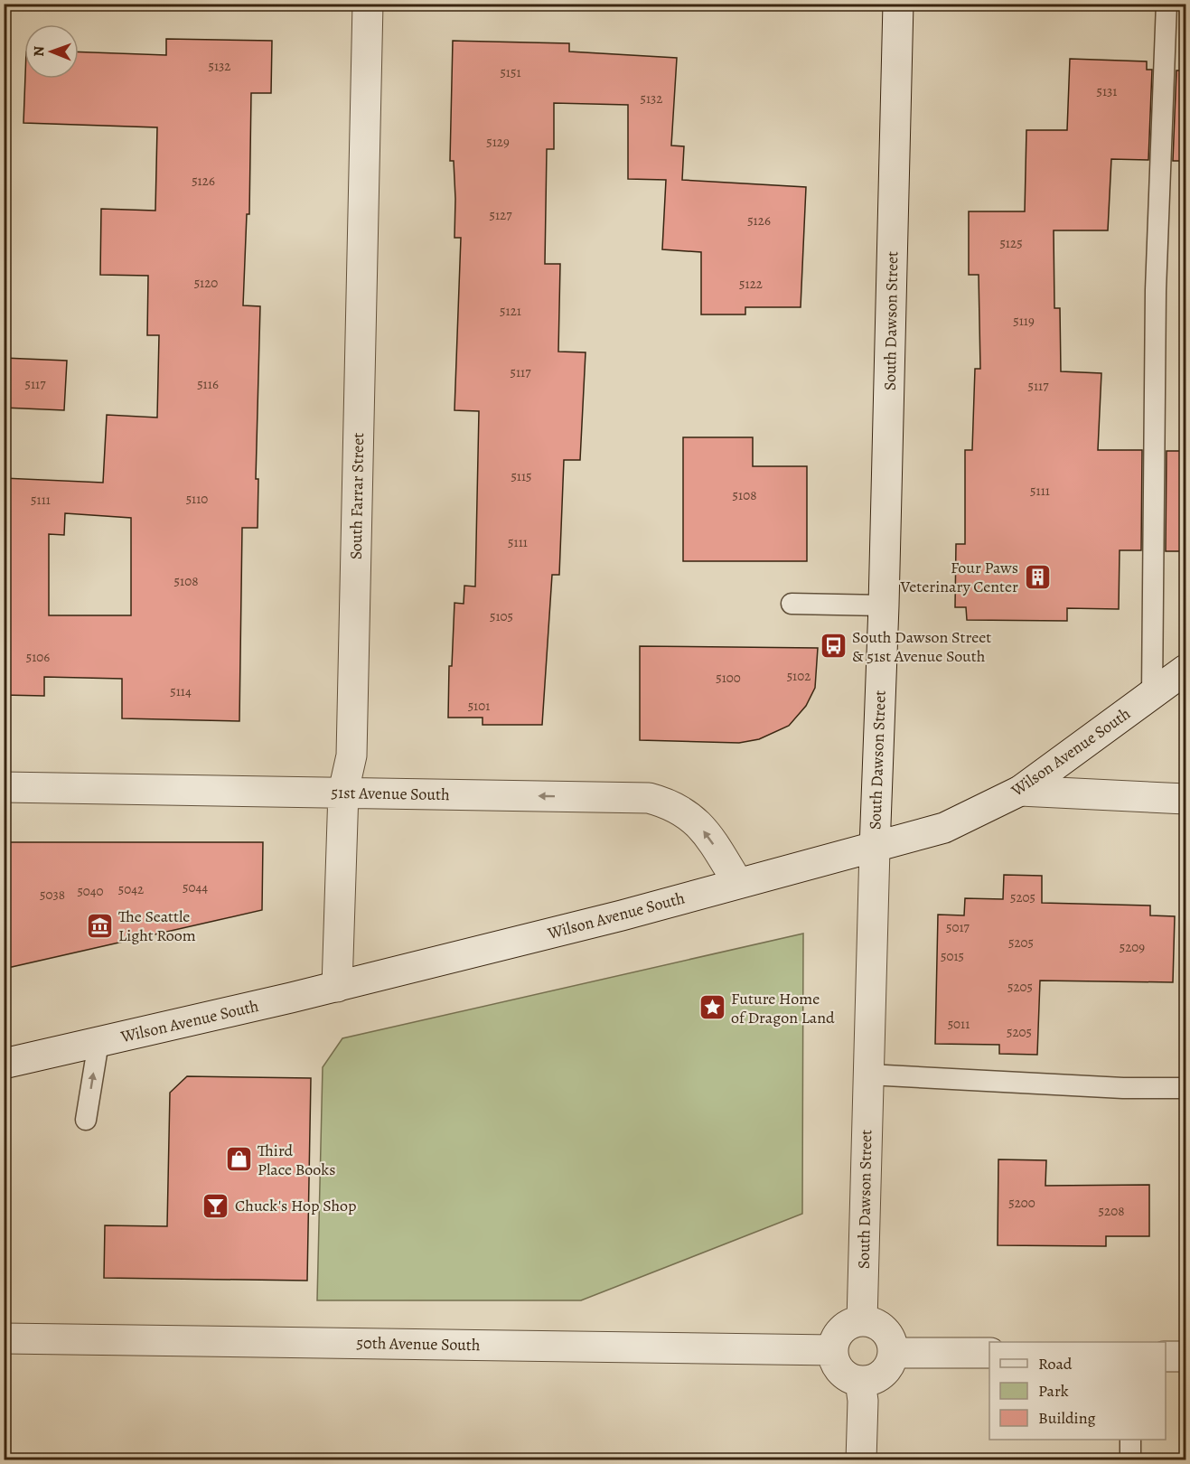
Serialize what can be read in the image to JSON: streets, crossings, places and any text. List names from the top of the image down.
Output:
{
  "streets": {
    "street": [
      "South Dawson Street",
      "South Farrar Street",
      "Wilson Avenue South",
      "51st Avenue South",
      "50th Avenue South"
    ]
  },
  "crossings": [
    ["South Dawson Street", "Wilson Avenue South"],
    ["South Dawson Street", "50th Avenue South"],
    ["South Farrar Street", "Wilson Avenue South"],
    ["South Farrar Street", "51st Avenue South"],
    ["Wilson Avenue South", "51st Avenue South"]
  ],
  "one_way": ["51st Avenue South"],
  "places": {
    "building": ["Four Paws Veterinary Center"],
    "bus stop": ["South Dawson Street & 51st Avenue South"],
    "museum": ["The Seattle Light Room"],
    "place": ["Future Home of Dragon Land"],
    "shop": ["Third Place Books"],
    "bar": ["Chuck's Hop Shop"]
  },
  "house_numbers": [
    "5132",
    "5151",
    "5131",
    "5132",
    "5129",
    "5126",
    "5127",
    "5126",
    "5125",
    "5120",
    "5122",
    "5121",
    "5119",
    "5117",
    "5117",
    "5116",
    "5117",
    "5115",
    "5111",
    "5108",
    "5110",
    "5111",
    "5111",
    "5108",
    "5105",
    "5106",
    "5102",
    "5100",
    "5114",
    "5101",
    "5044",
    "5042",
    "5040",
    "5038",
    "5205",
    "5017",
    "5205",
    "5209",
    "5015",
    "5205",
    "5011",
    "5205",
    "5200",
    "5208"
  ],
  "legend": ["Road", "Park", "Building"],
  "north": "left"
}
